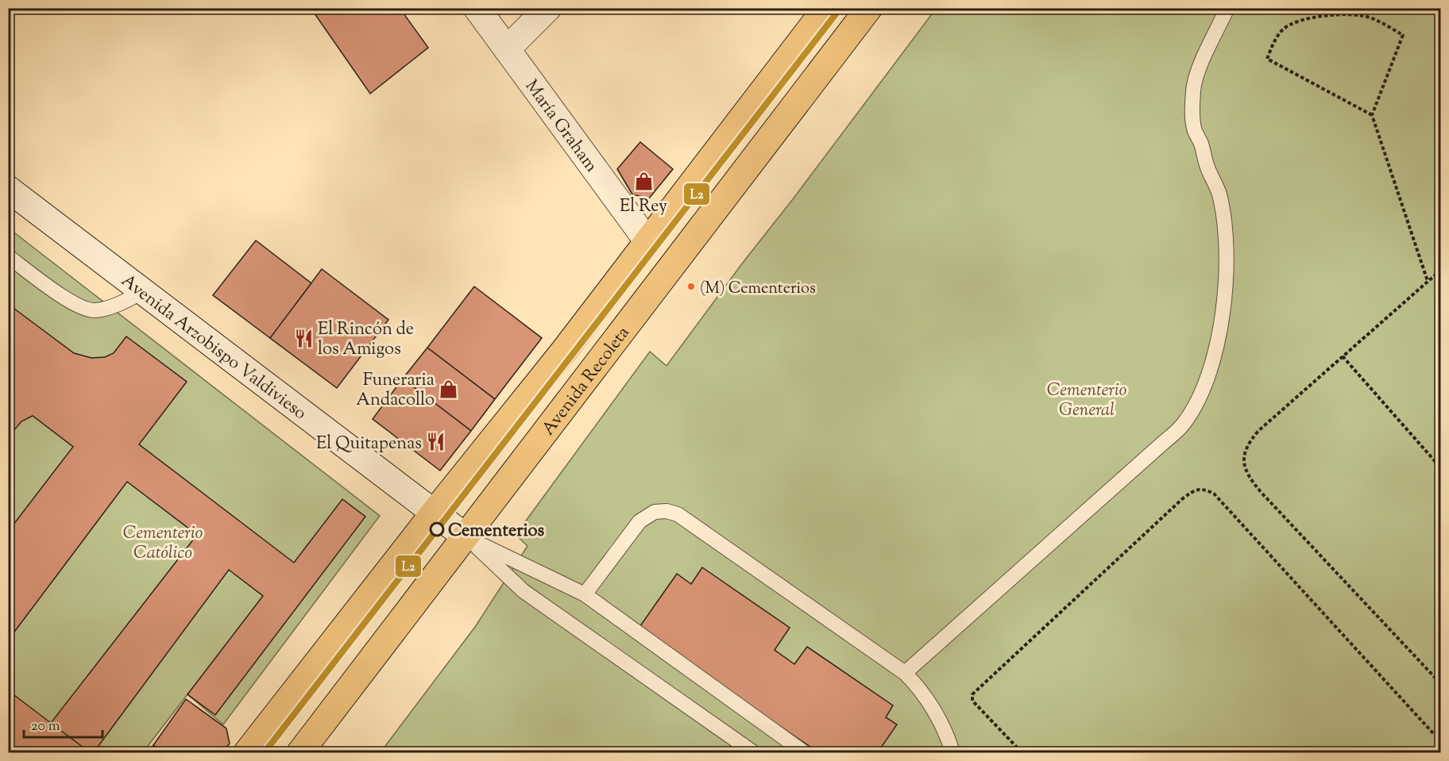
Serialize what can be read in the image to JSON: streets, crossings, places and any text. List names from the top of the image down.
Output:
{
  "streets": {
    "main road": ["María Graham", "Avenida Arzobispo Valdivieso", "Avenida Recoleta"]
  },
  "crossings": [
    ["María Graham", "Avenida Recoleta"],
    ["Avenida Arzobispo Valdivieso", "Avenida Recoleta"]
  ],
  "parks": ["Cementerio General", "Cementerio Católico"],
  "places": {
    "shop": ["El Rey", "Funeraria Andacollo"],
    "other": ["(M) Cementerios", "Cementerios"],
    "restaurant": ["El Rincón de los Amigos", "El Quitapenas"]
  },
  "lines": ["transit line L2"],
  "scale_bar": "20 m"
}
